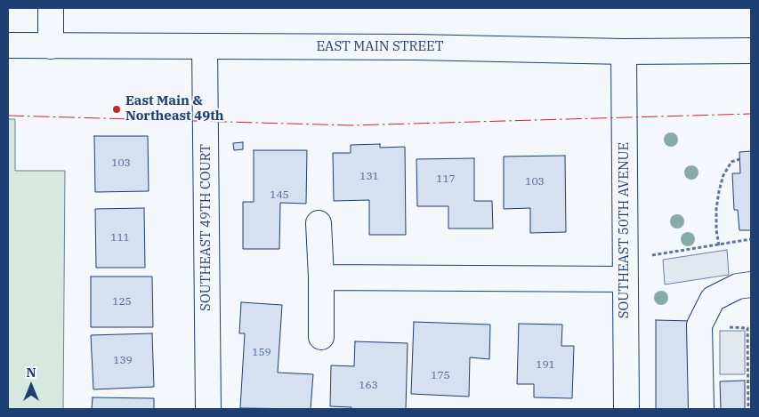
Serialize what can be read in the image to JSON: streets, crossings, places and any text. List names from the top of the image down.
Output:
{
  "streets": {
    "street": ["EAST MAIN STREET", "SOUTHEAST 49TH COURT", "SOUTHEAST 50TH AVENUE"]
  },
  "crossings": [
    ["EAST MAIN STREET", "SOUTHEAST 49TH COURT"],
    ["EAST MAIN STREET", "SOUTHEAST 50TH AVENUE"]
  ],
  "places": ["East Main & Northeast 49th"],
  "house_numbers": [
    "103",
    "131",
    "117",
    "103",
    "145",
    "111",
    "125",
    "159",
    "139",
    "191",
    "175",
    "163"
  ],
  "north": "top"
}
